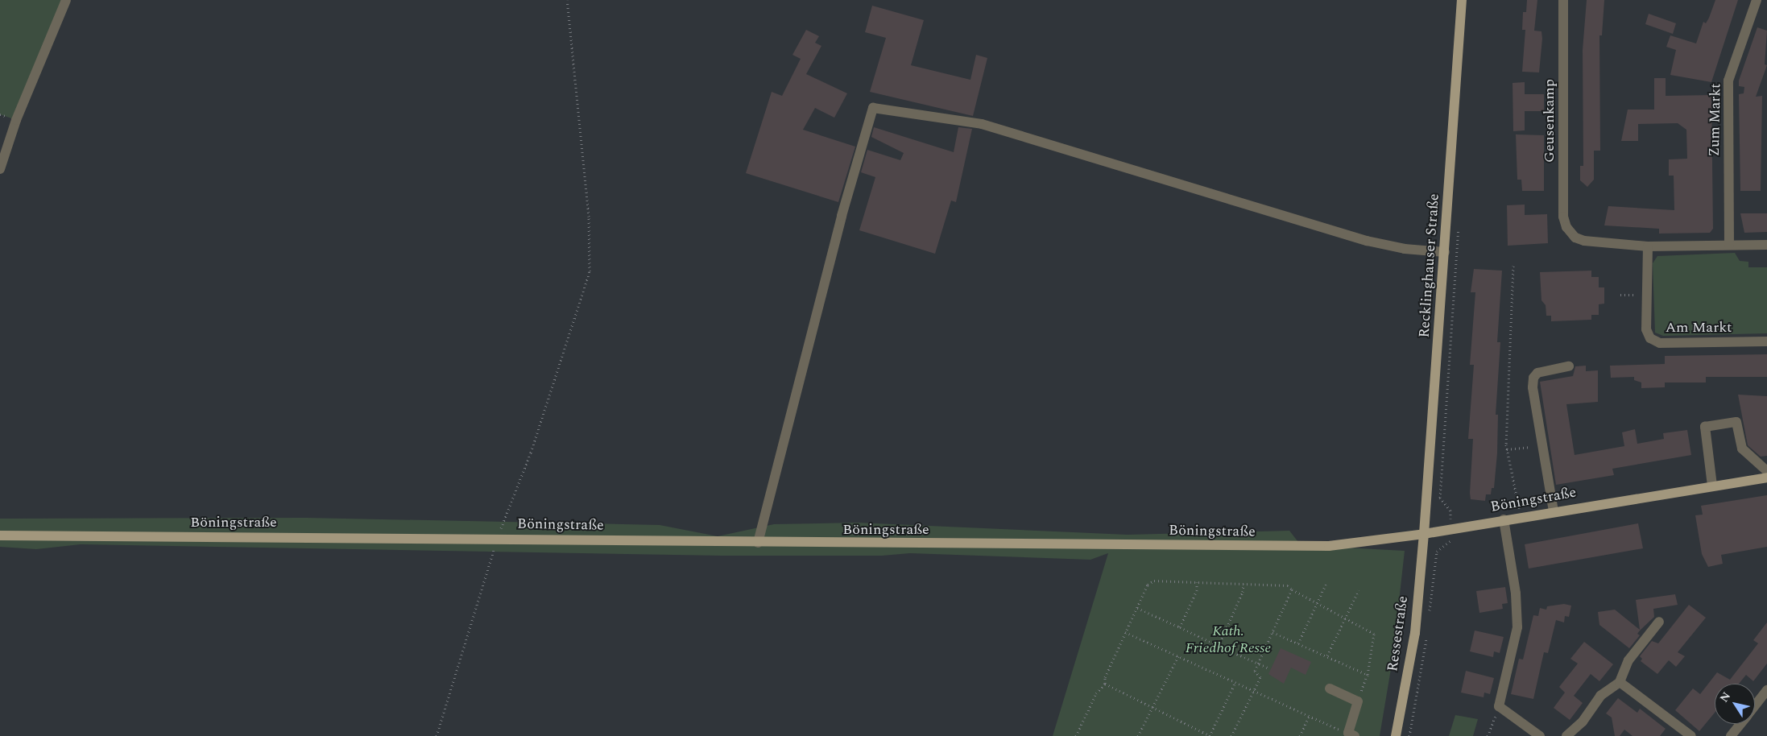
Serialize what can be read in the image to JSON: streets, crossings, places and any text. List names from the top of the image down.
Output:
{
  "streets": {
    "main road": ["Recklinghauser Straße", "Böningstraße", "Ressestraße"],
    "street": ["Zum Markt", "Geusenkamp", "Am Markt"]
  },
  "crossings": [
    ["Geusenkamp", "Am Markt"],
    ["Recklinghauser Straße", "Böningstraße"],
    ["Recklinghauser Straße", "Ressestraße"],
    ["Böningstraße", "Ressestraße"]
  ],
  "parks": ["Kath. Friedhof Resse"],
  "north": "top left"
}
